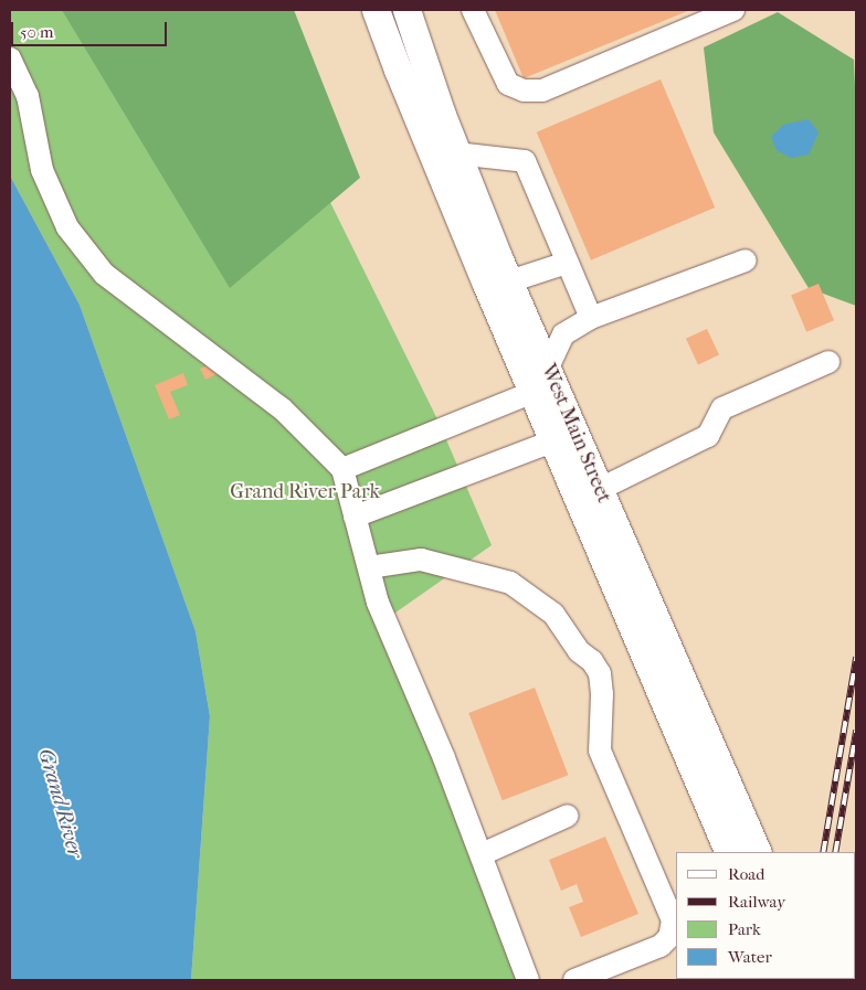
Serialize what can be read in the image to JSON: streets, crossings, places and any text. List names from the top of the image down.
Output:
{
  "streets": {
    "main road": ["West Main Street"]
  },
  "water": ["Grand River"],
  "parks": ["Grand River Park"],
  "legend": [
    "Road",
    "Railway",
    "Park",
    "Water"
  ],
  "scale_bar": "50 m"
}
